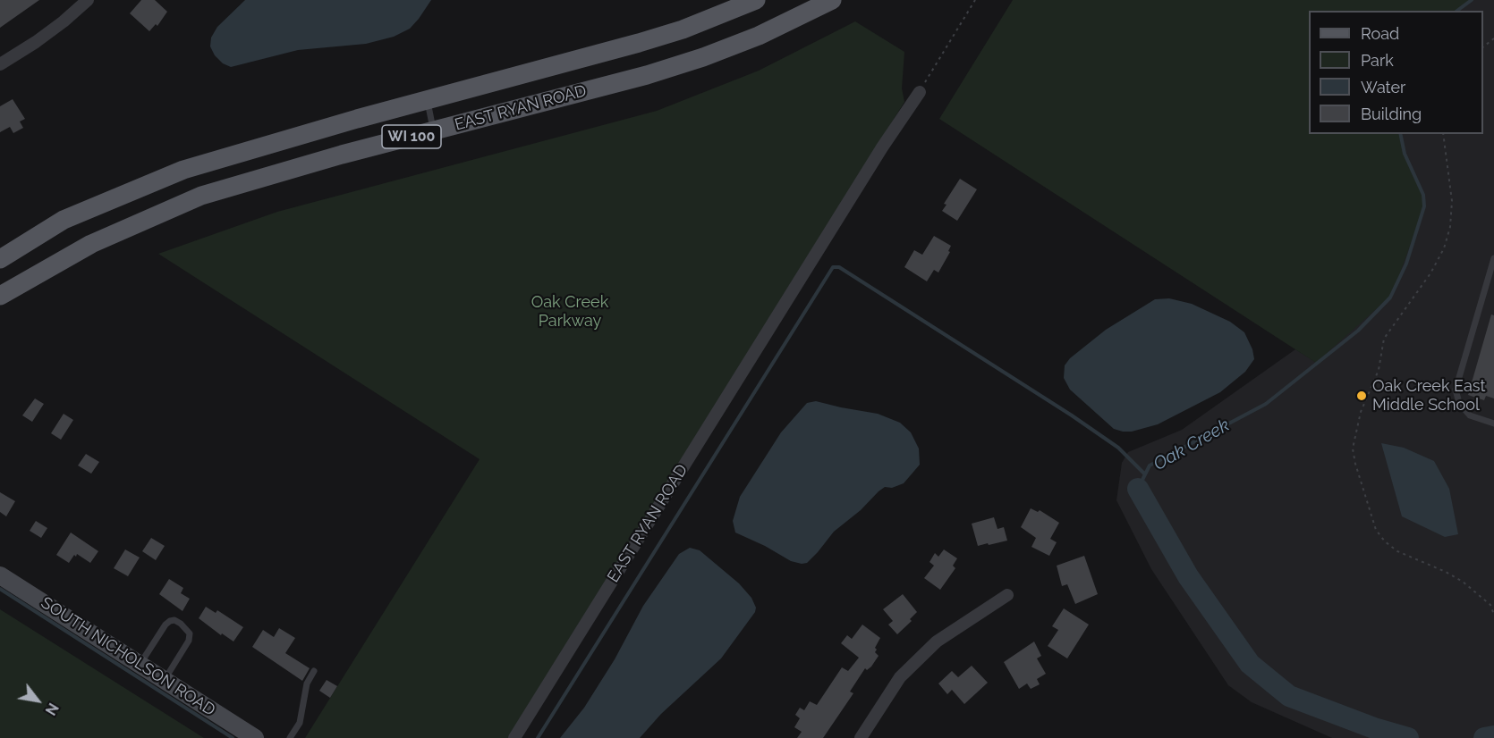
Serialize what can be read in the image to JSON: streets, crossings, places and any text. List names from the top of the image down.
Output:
{
  "streets": {
    "main road": ["EAST RYAN ROAD", "WI 100"],
    "street": ["SOUTH NICHOLSON ROAD"]
  },
  "water": ["Oak Creek"],
  "parks": ["Oak Creek Parkway"],
  "places": ["Oak Creek East Middle School"],
  "legend": [
    "Road",
    "Park",
    "Water",
    "Building"
  ],
  "north": "bottom right"
}
